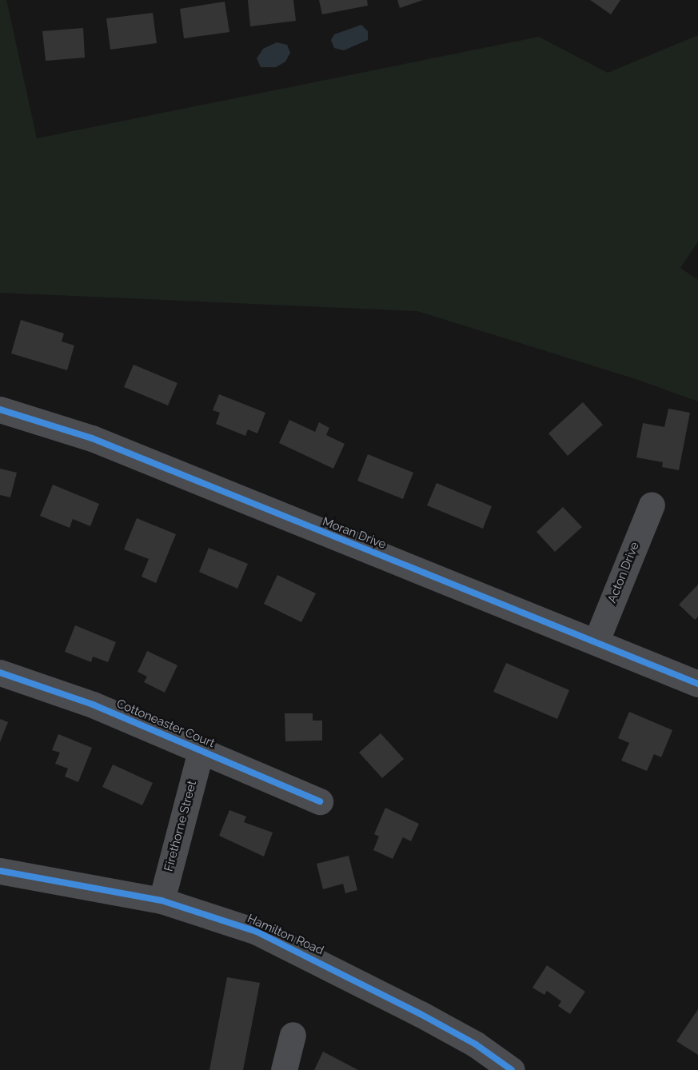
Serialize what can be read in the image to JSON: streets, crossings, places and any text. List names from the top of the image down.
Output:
{
  "streets": {
    "street": [
      "Moran Drive",
      "Acton Drive",
      "Cottoneaster Court",
      "Firethorne Street",
      "Hamilton Road"
    ]
  },
  "crossings": [
    ["Moran Drive", "Acton Drive"],
    ["Cottoneaster Court", "Firethorne Street"],
    ["Firethorne Street", "Hamilton Road"]
  ]
}
